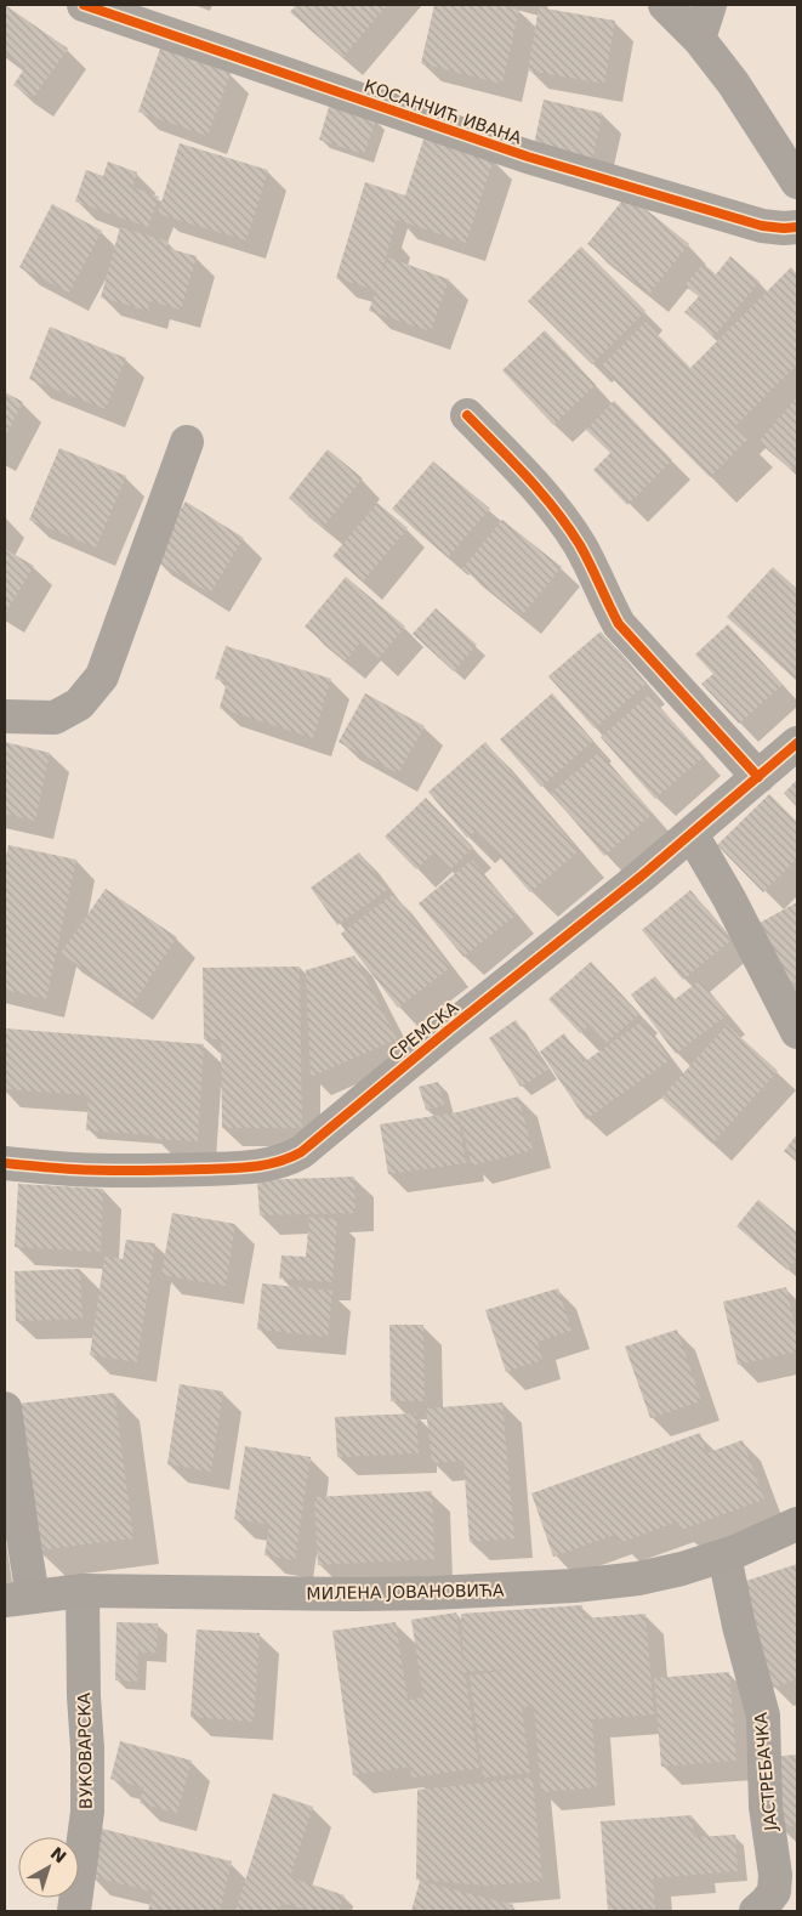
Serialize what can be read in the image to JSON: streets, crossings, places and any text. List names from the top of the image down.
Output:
{
  "streets": {
    "main road": ["МИЛЕНА ЈОВАНОВИЋА"],
    "street": [
      "КОСАНЧИЋ ИВАНА",
      "СРЕМСКА",
      "ВУКОВАРСКА",
      "ЈАСТРЕБАЧКА"
    ]
  },
  "crossings": [
    ["МИЛЕНА ЈОВАНОВИЋА", "ВУКОВАРСКА"],
    ["МИЛЕНА ЈОВАНОВИЋА", "ЈАСТРЕБАЧКА"]
  ],
  "north": "top right"
}
